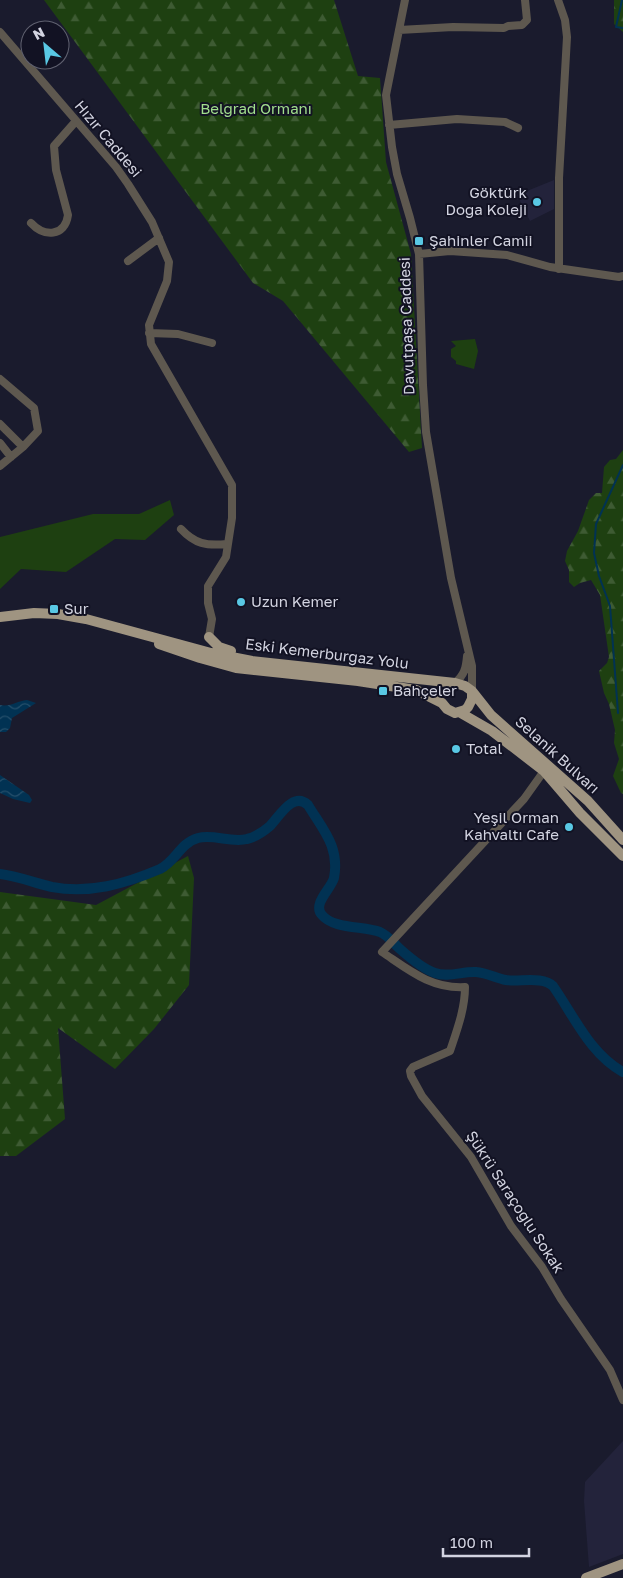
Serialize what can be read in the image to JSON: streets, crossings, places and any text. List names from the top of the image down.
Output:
{
  "streets": {
    "main road": ["Eski Kemerburgaz Yolu", "Selanik Bulvarı"],
    "street": ["Hızır Caddesi", "Davutpaşa Caddesi", "Şükrü Saraçoğlu Sokak"]
  },
  "crossings": [
    ["Davutpaşa Caddesi", "Eski Kemerburgaz Yolu"],
    ["Davutpaşa Caddesi", "Selanik Bulvarı"],
    ["Eski Kemerburgaz Yolu", "Selanik Bulvarı"],
    ["Selanik Bulvarı", "Şükrü Saraçoğlu Sokak"]
  ],
  "parks": ["Belgrad Ormanı"],
  "places": {
    "other": [
      "Göktürk Doğa Koleji",
      "Uzun Kemer",
      "Total",
      "Yeşil Orman Kahvaltı Cafe"
    ],
    "transit": ["Şahinler Camii", "Sur", "Bahçeler"]
  },
  "scale_bar": "100 m",
  "north": "top left"
}
